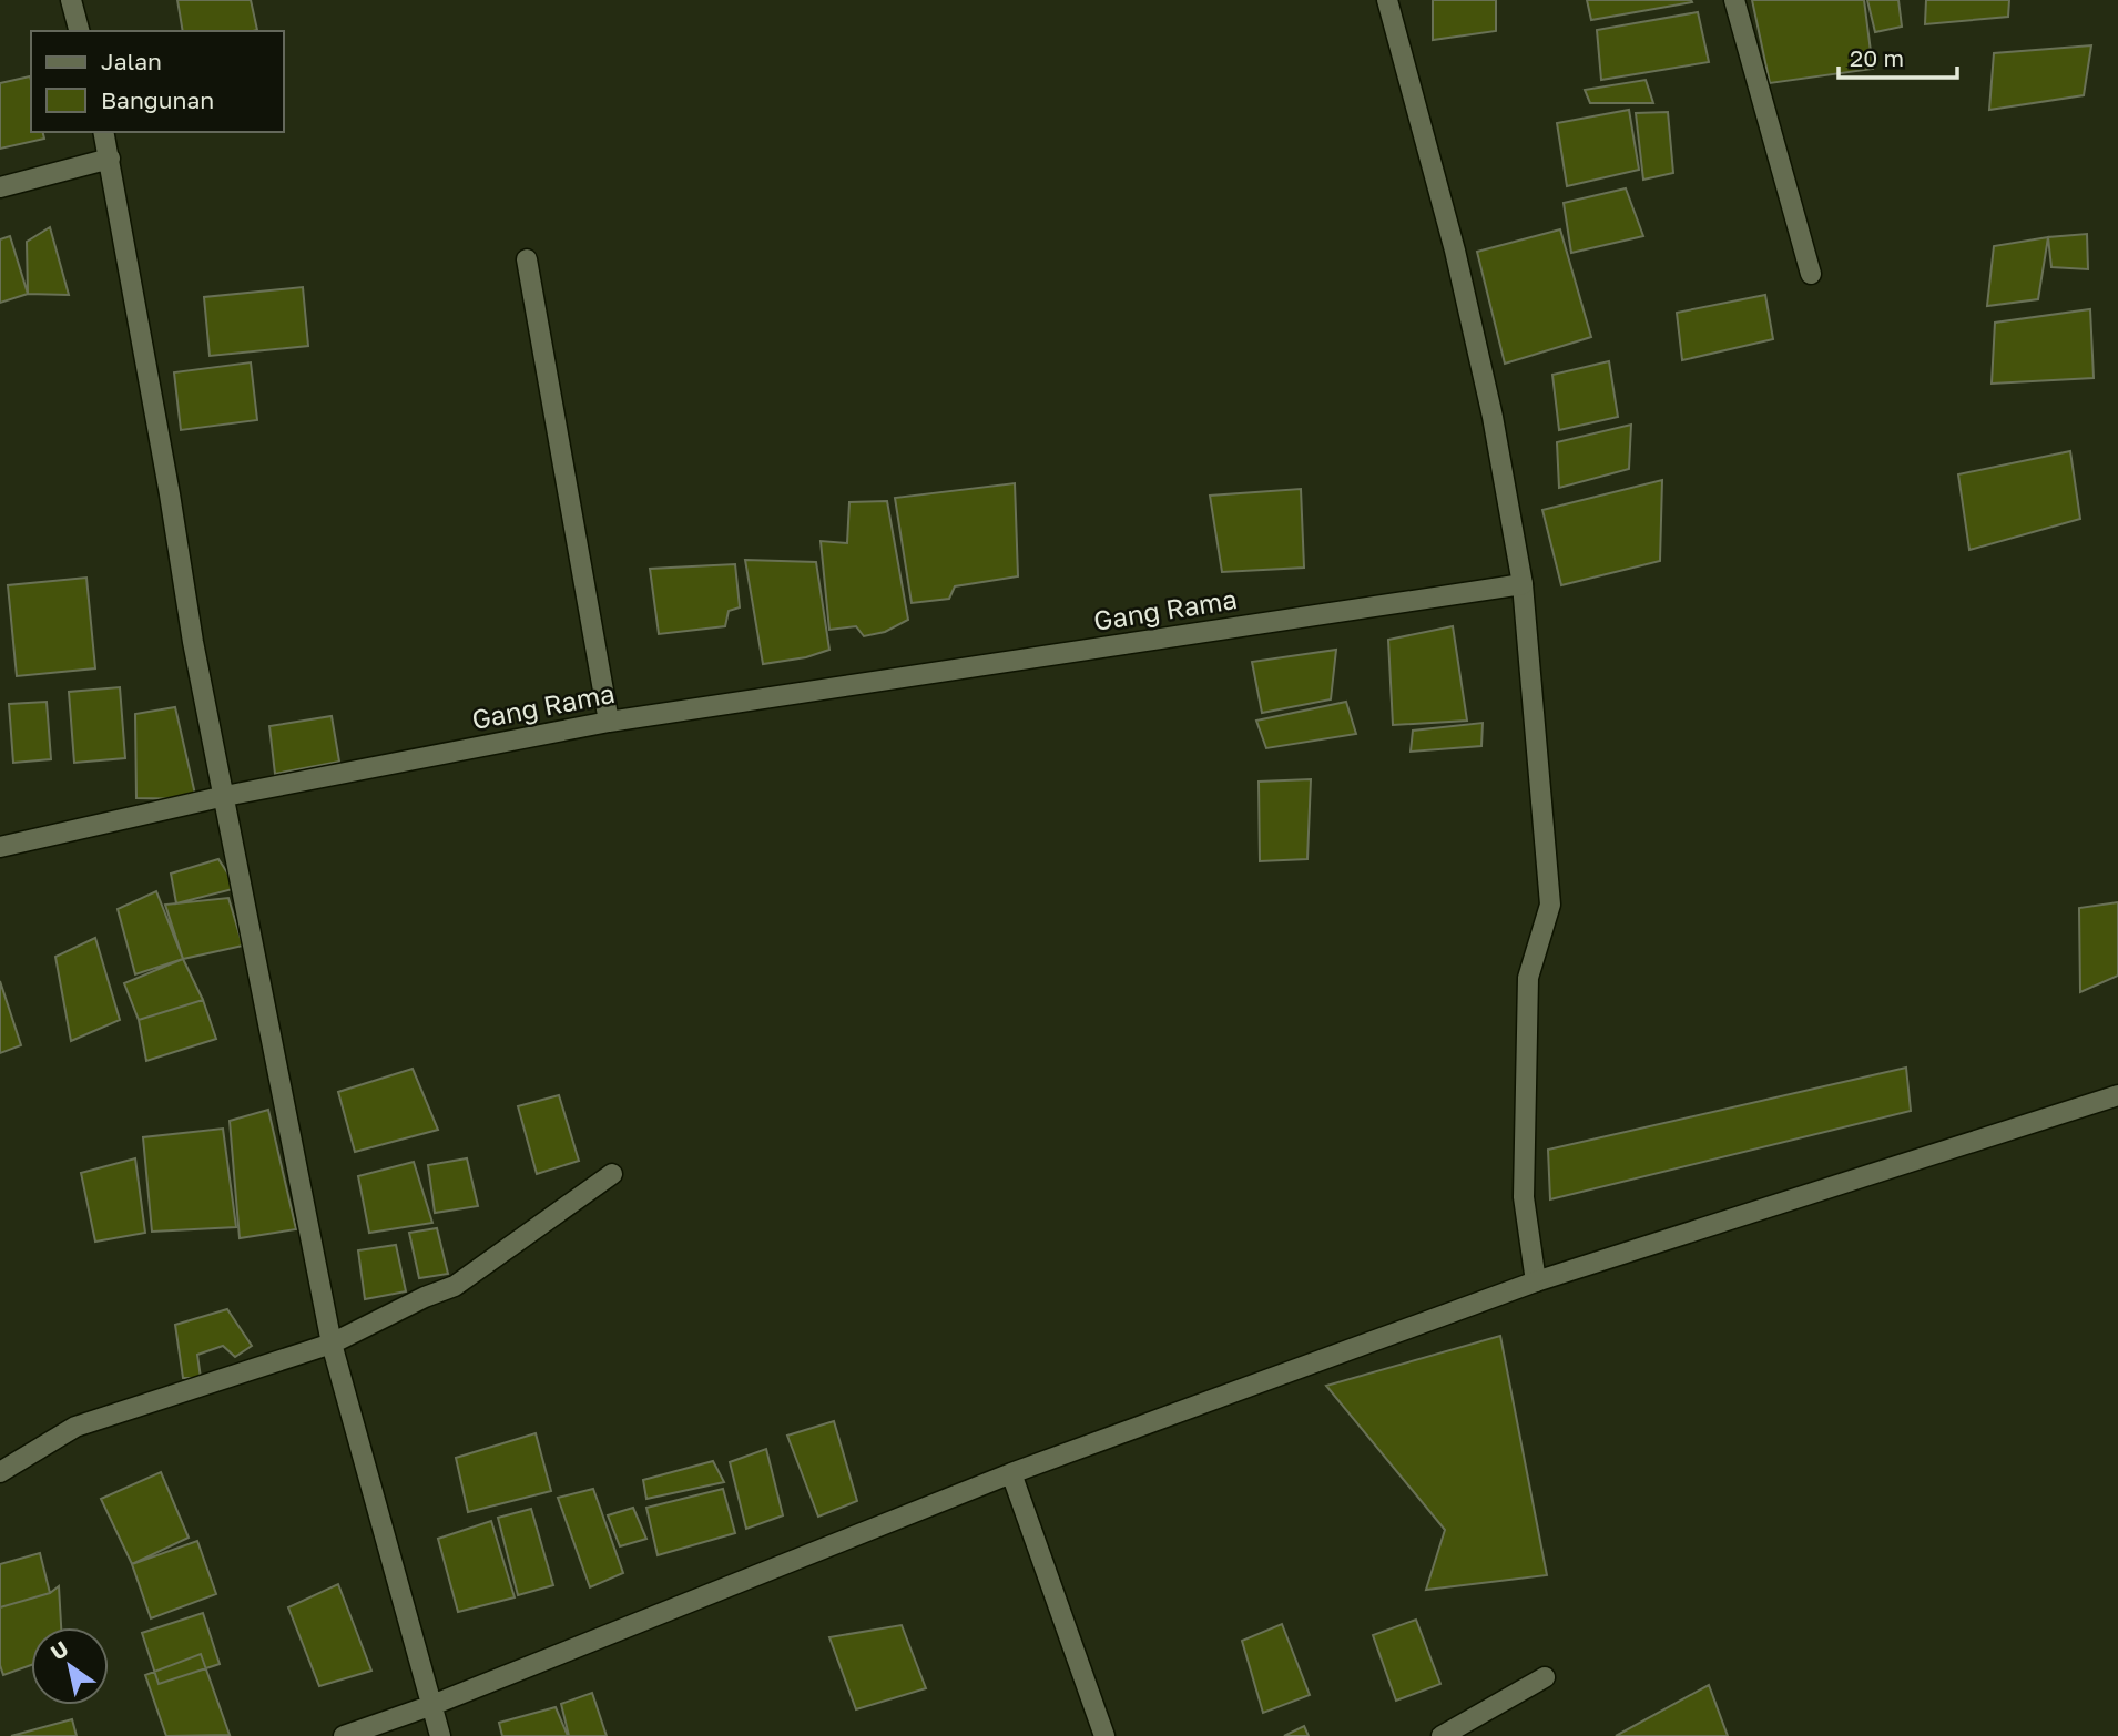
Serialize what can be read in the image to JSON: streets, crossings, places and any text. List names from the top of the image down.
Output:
{
  "streets": {
    "street": ["Gang Rama"]
  },
  "legend": ["Jalan", "Bangunan"],
  "scale_bar": "20 m",
  "north": "top left"
}
